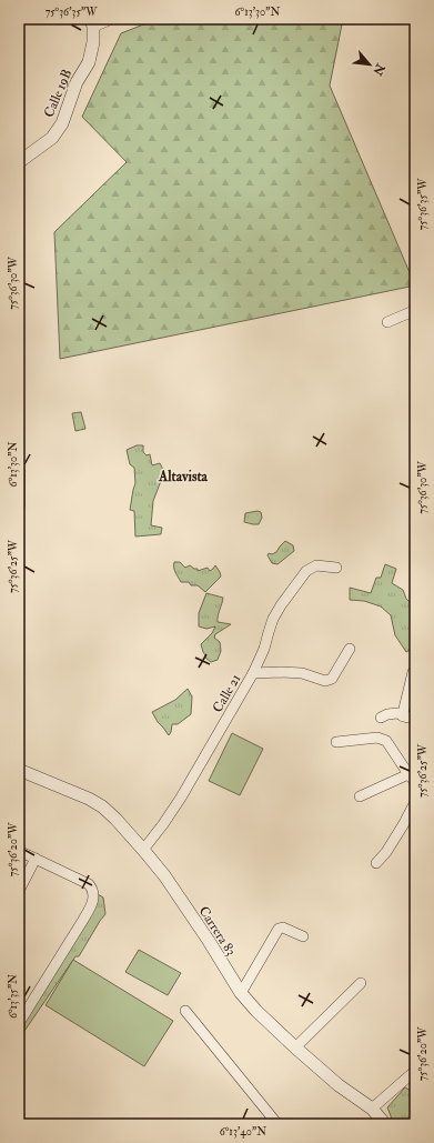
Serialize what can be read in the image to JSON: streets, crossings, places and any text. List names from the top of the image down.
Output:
{
  "streets": {
    "street": ["Calle 19B", "Calle 21", "Carrera 83"]
  },
  "crossings": [
    ["Calle 21", "Carrera 83"]
  ],
  "districts": ["Altavista"],
  "north": "bottom right",
  "coordinates": [
    "75°36'35\"W",
    "6°13'30\"N",
    "75°36'30\"W",
    "75°36'25\"W",
    "75°36'20\"W",
    "6°13'35\"N",
    "6°13'40\"N"
  ]
}
